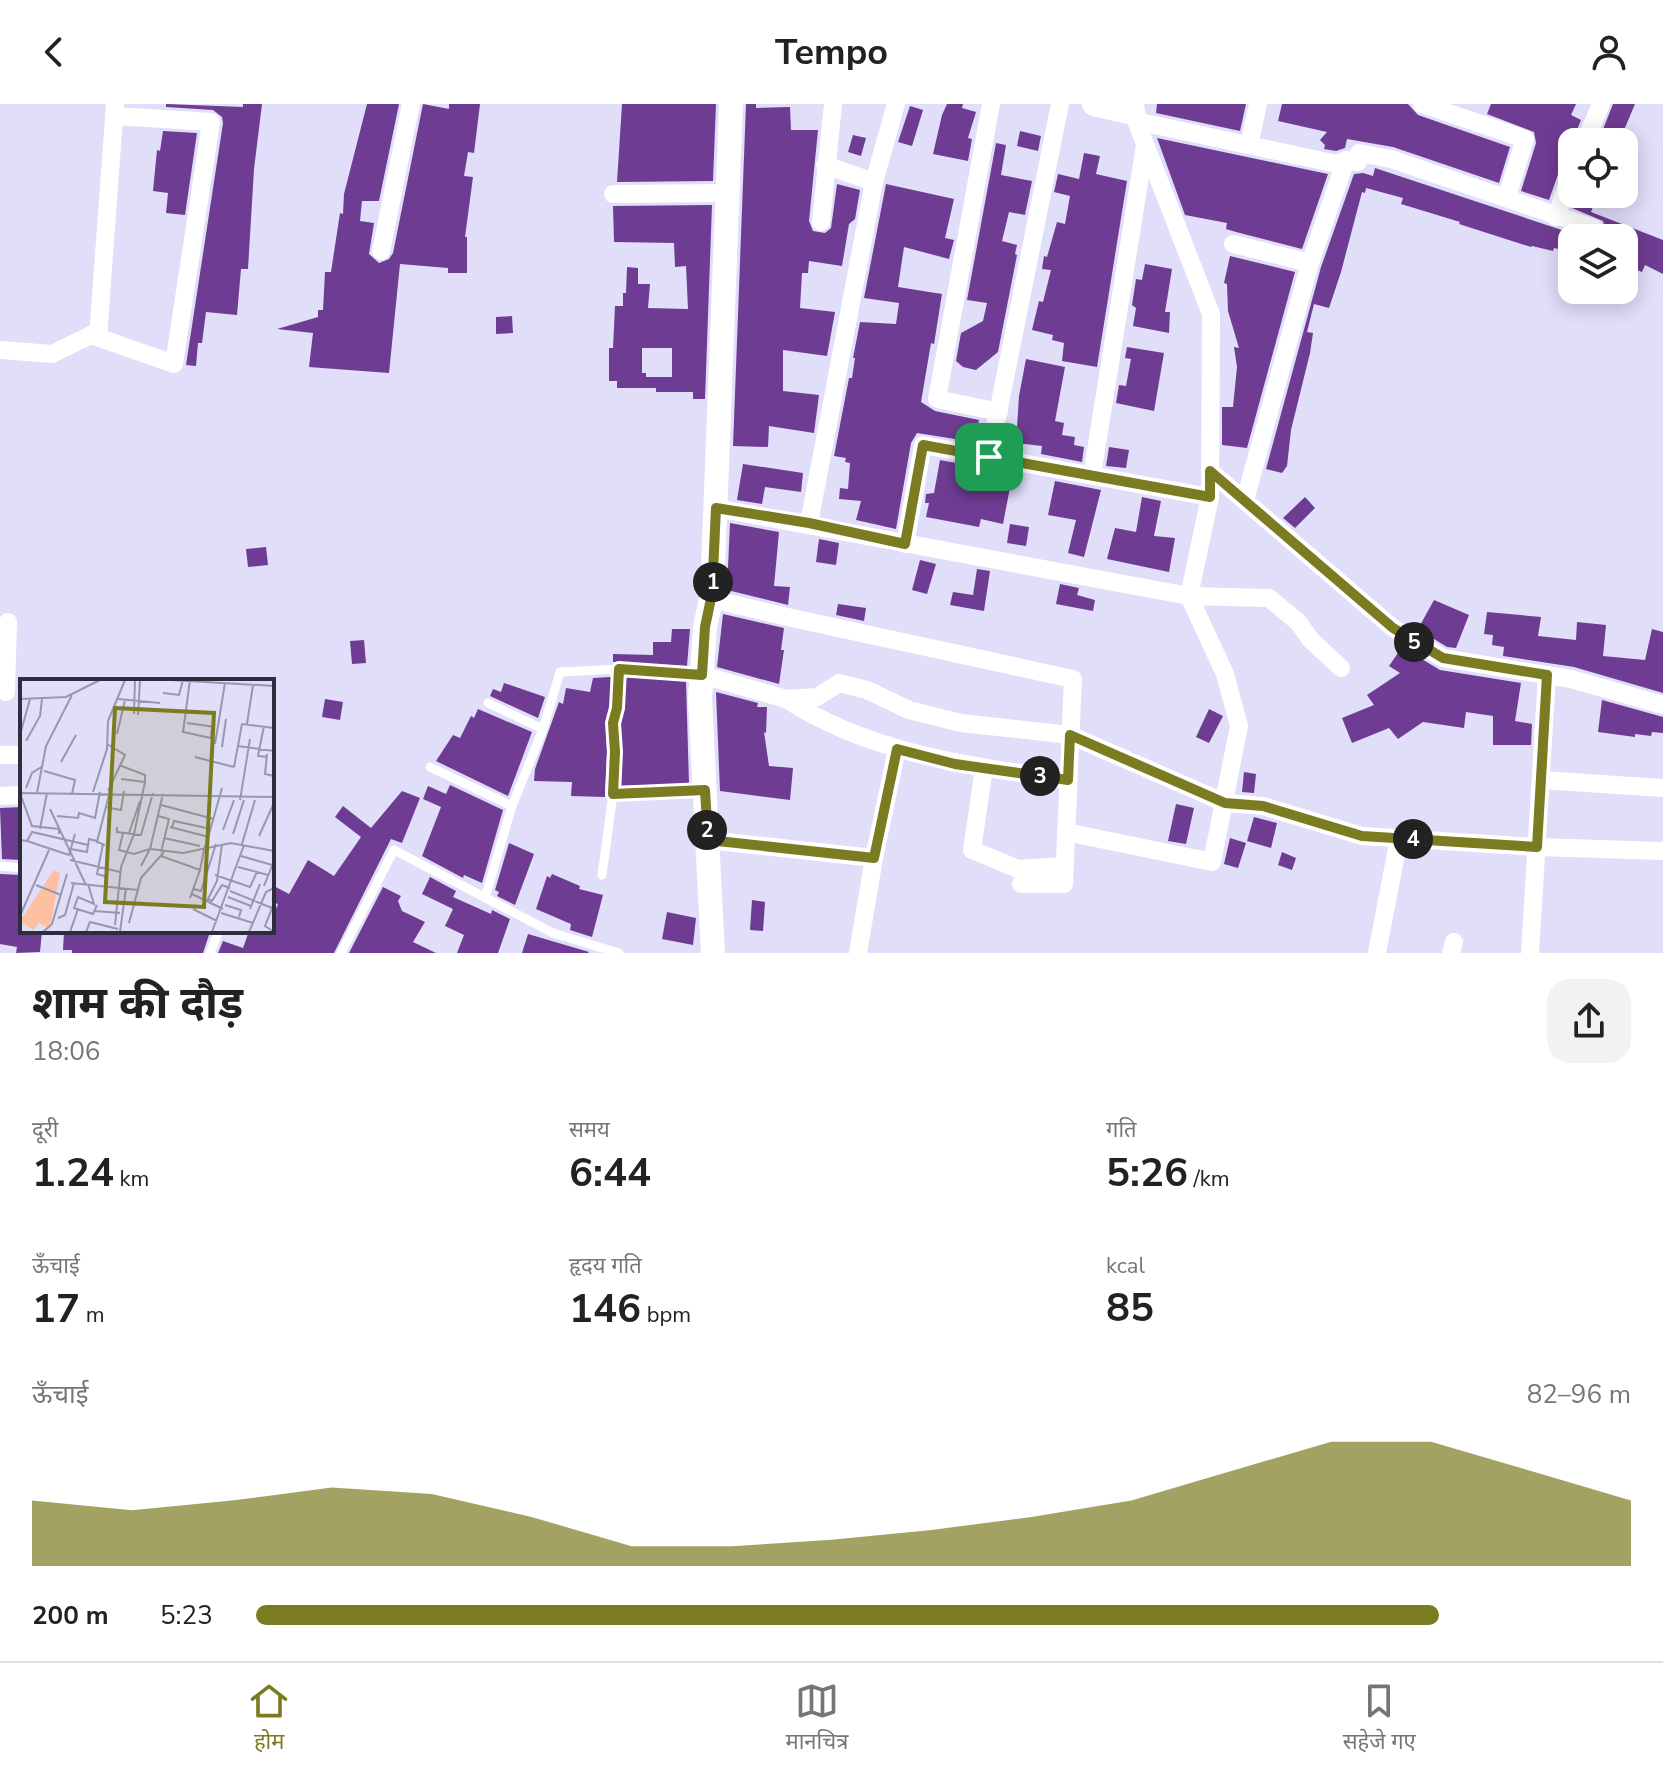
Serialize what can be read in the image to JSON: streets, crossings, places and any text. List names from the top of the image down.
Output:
{
  "page": {
    "header": "Tempo",
    "pins": [
      "1",
      "5",
      "3",
      "2",
      "4"
    ],
    "heading": ["शाम की दौड़", "18:06"],
    "stats": [
      ["दूरी", "1.24 km"],
      ["समय", "6:44"],
      ["गति", "5:26 /km"],
      ["ऊँचाई", "17 m"],
      ["हृदय गति", "146 bpm"],
      ["kcal", "85"]
    ],
    "chart": ["ऊँचाई", "82–96 m"],
    "list": [
      {
        "name": "200 m",
        "note": "5:23"
      }
    ],
    "tabs": ["होम", "मानचित्र", "सहेजे गए"]
  }
}
